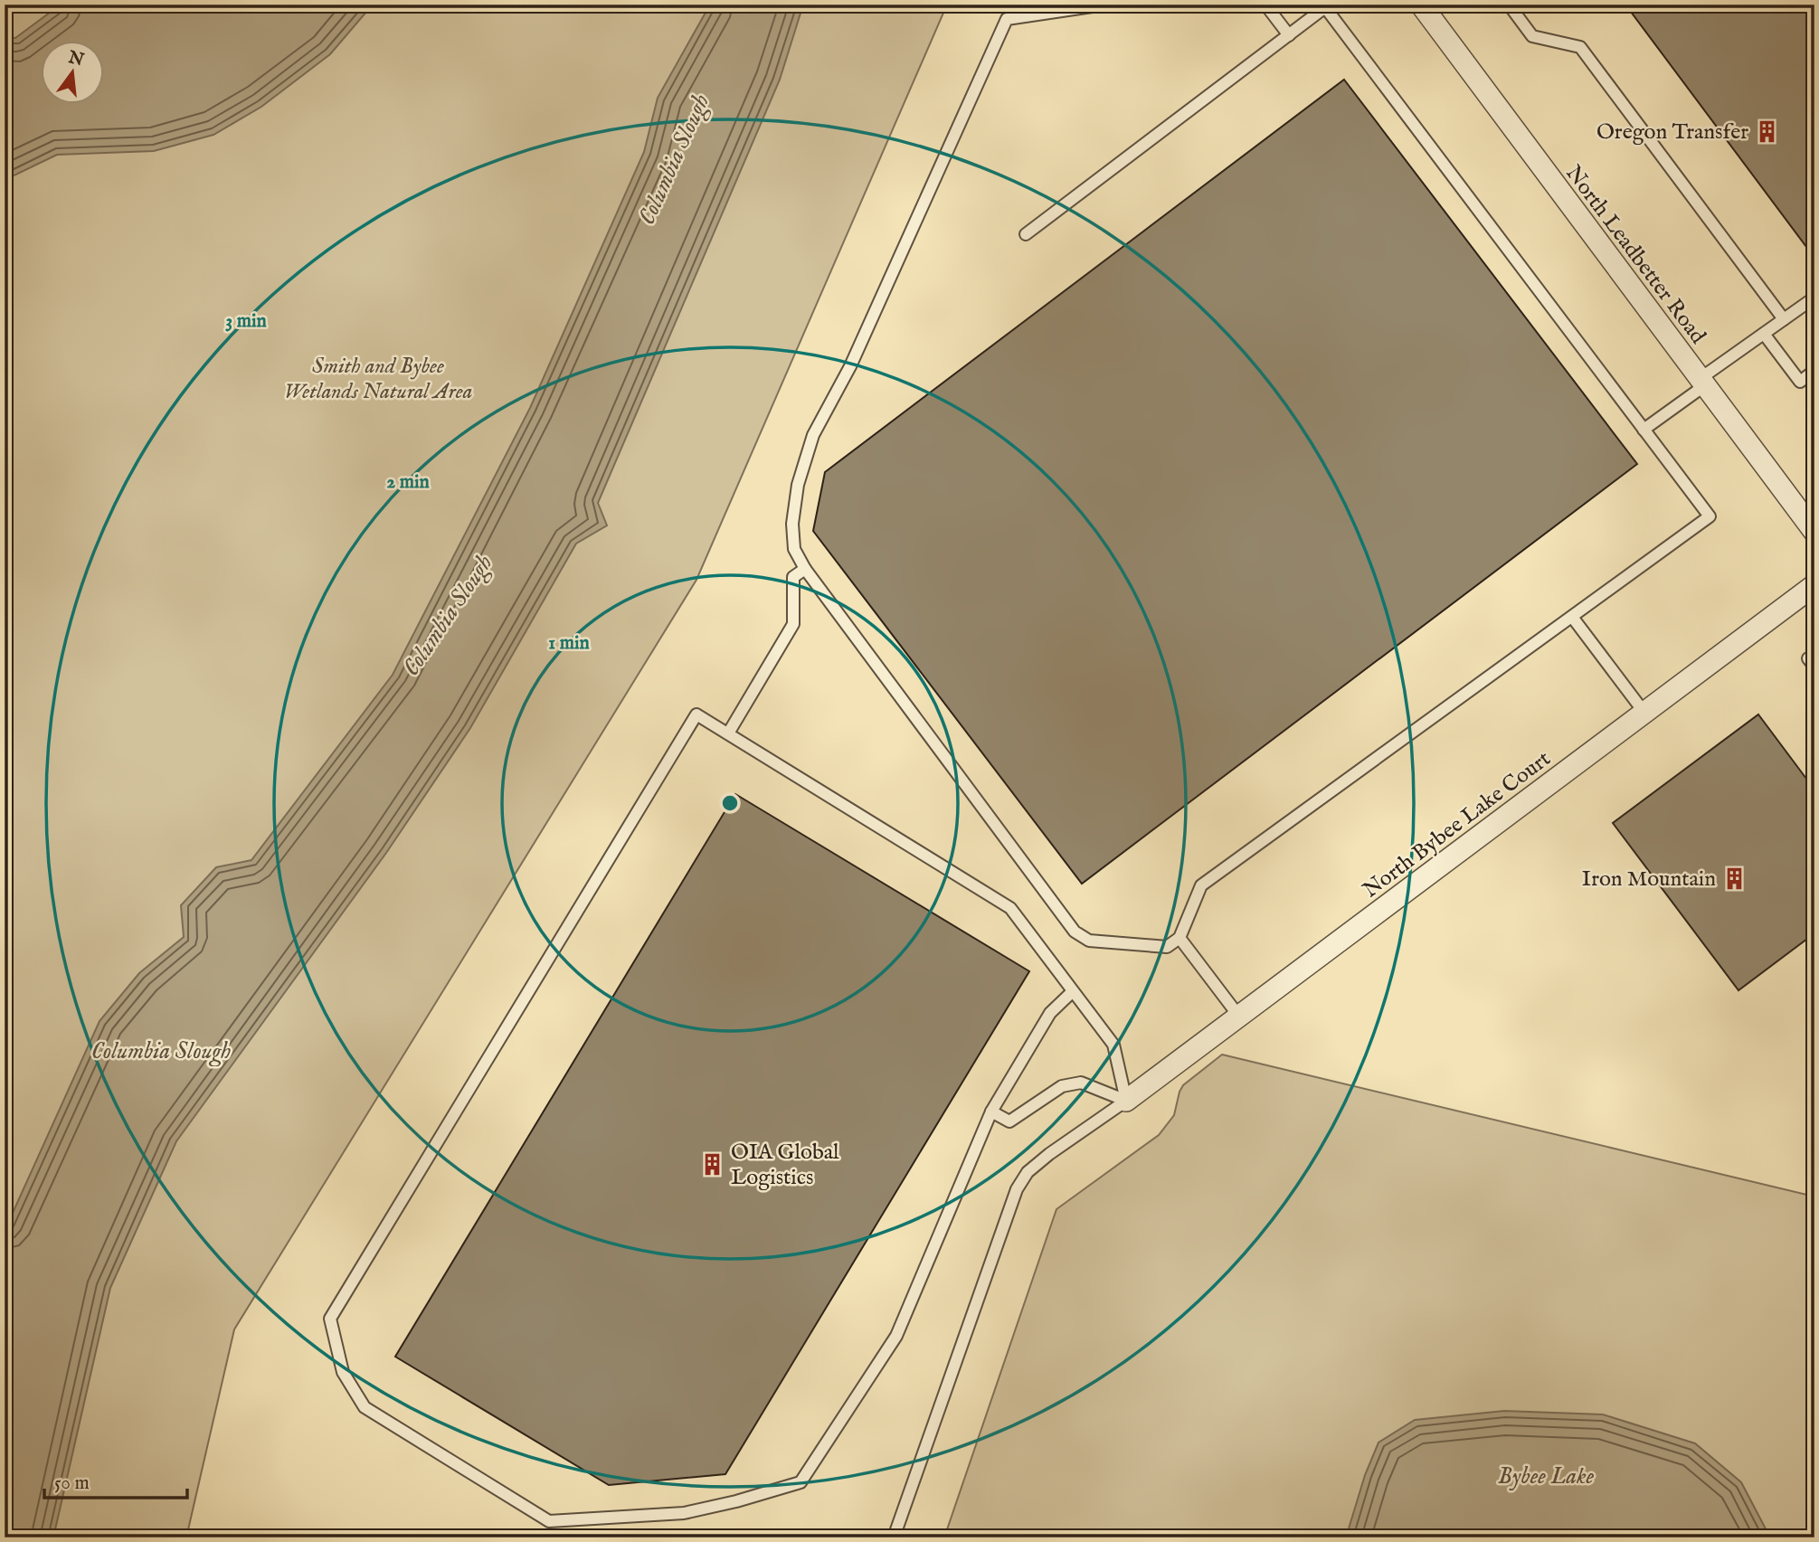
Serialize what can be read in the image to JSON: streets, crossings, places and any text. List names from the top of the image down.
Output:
{
  "streets": {
    "street": ["North Leadbetter Road", "North Bybee Lake Court"]
  },
  "water": ["Columbia Slough", "Bybee Lake"],
  "parks": ["Smith and Bybee Wetlands Natural Area"],
  "places": {
    "building": ["Oregon Transfer", "Iron Mountain", "OIA Global Logistics"]
  },
  "scale_bar": "50 m",
  "north": "top",
  "rings": ["3 min", "2 min", "1 min"]
}
